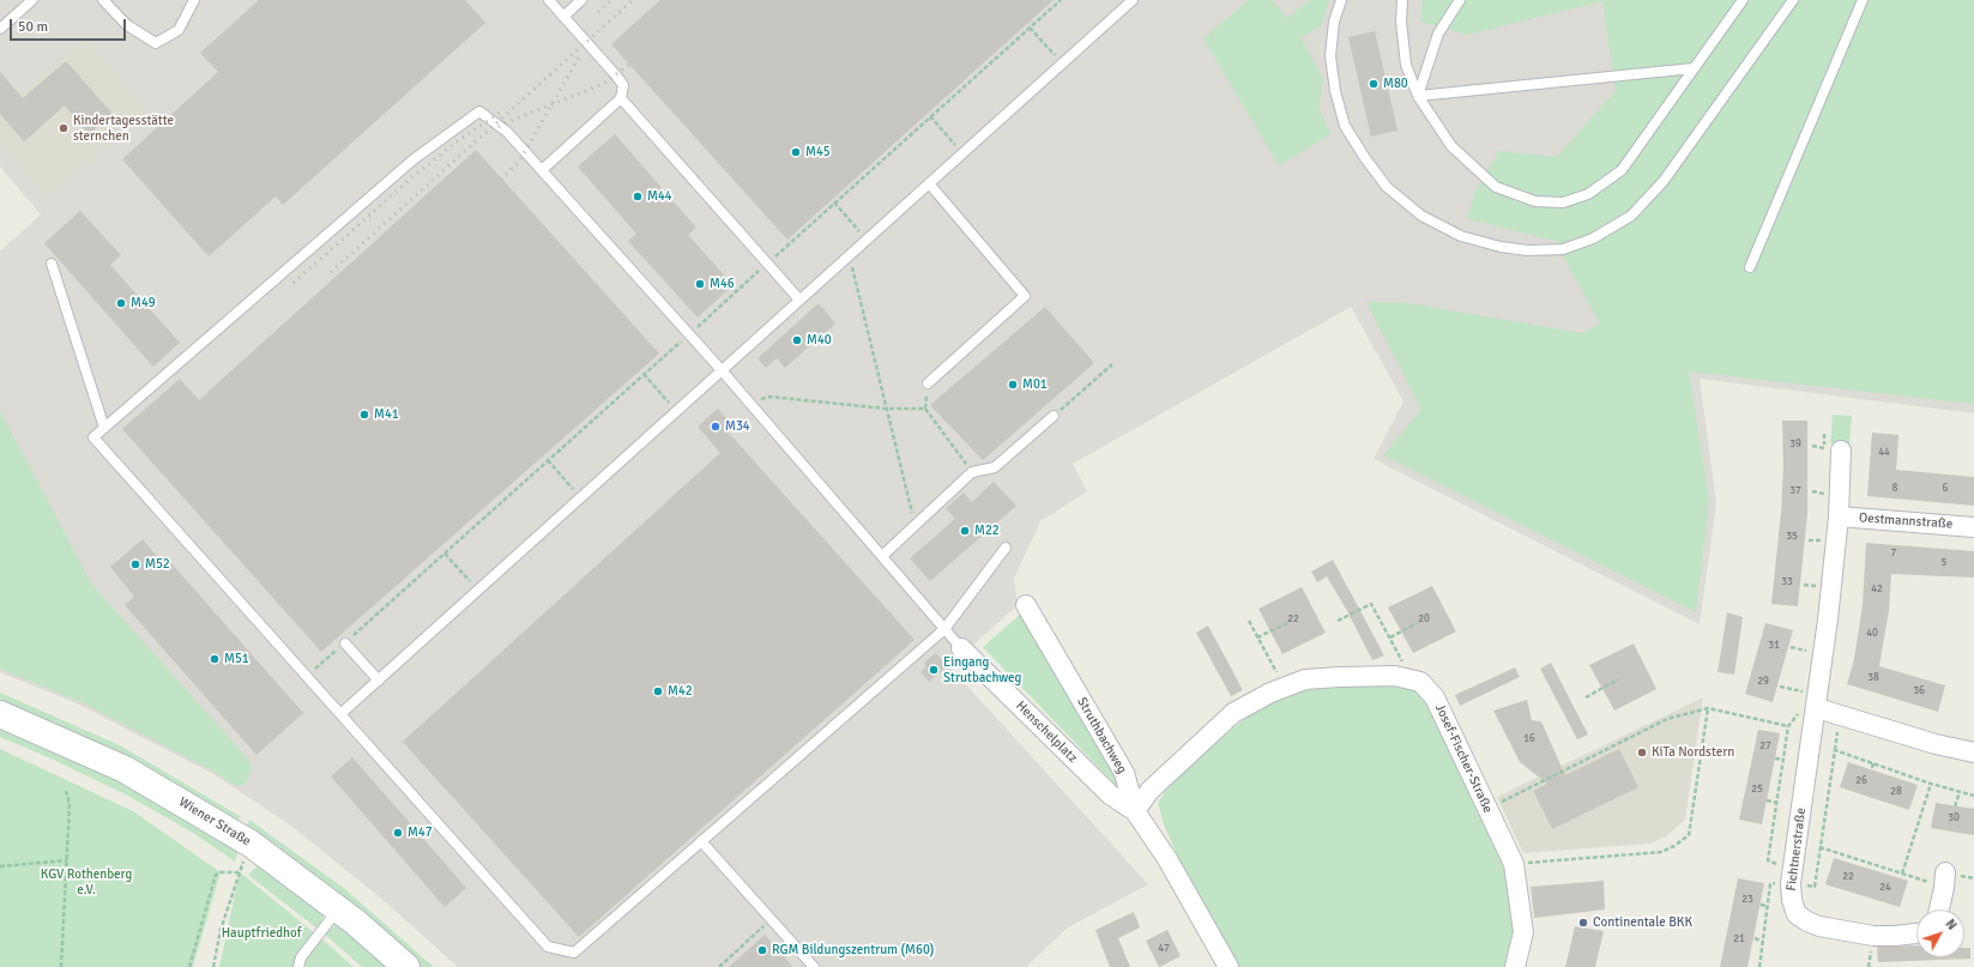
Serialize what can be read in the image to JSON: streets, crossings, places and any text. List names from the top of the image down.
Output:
{
  "streets": {
    "main road": ["Wiener Straße"],
    "street": [
      "Oestmannstraße",
      "Henschelplatz",
      "Struthbachweg",
      "Josef-Fischer-Straße",
      "Fichtnerstraße"
    ]
  },
  "crossings": [
    ["Oestmannstraße", "Fichtnerstraße"],
    ["Henschelplatz", "Struthbachweg"],
    ["Henschelplatz", "Josef-Fischer-Straße"],
    ["Struthbachweg", "Josef-Fischer-Straße"]
  ],
  "parks": ["KGV Rothenberg e.V.", "Hauptfriedhof"],
  "places": [
    "M80",
    "Kindertagesstätte sternchen",
    "M45",
    "M44",
    "M46",
    "M49",
    "M40",
    "M01",
    "M41",
    "M34",
    "M22",
    "M52",
    "M51",
    "Eingang Strutbachweg",
    "M42",
    "KiTa Nordstern",
    "M47",
    "Continentale BKK",
    "RGM Bildungszentrum (M60)"
  ],
  "house_numbers": [
    "39",
    "44",
    "8",
    "6",
    "37",
    "35",
    "7",
    "5",
    "33",
    "42",
    "22",
    "20",
    "40",
    "31",
    "38",
    "29",
    "36",
    "16",
    "27",
    "26",
    "25",
    "28",
    "30",
    "22",
    "24",
    "23",
    "21",
    "47"
  ],
  "scale_bar": "50 m",
  "north": "top right"
}
